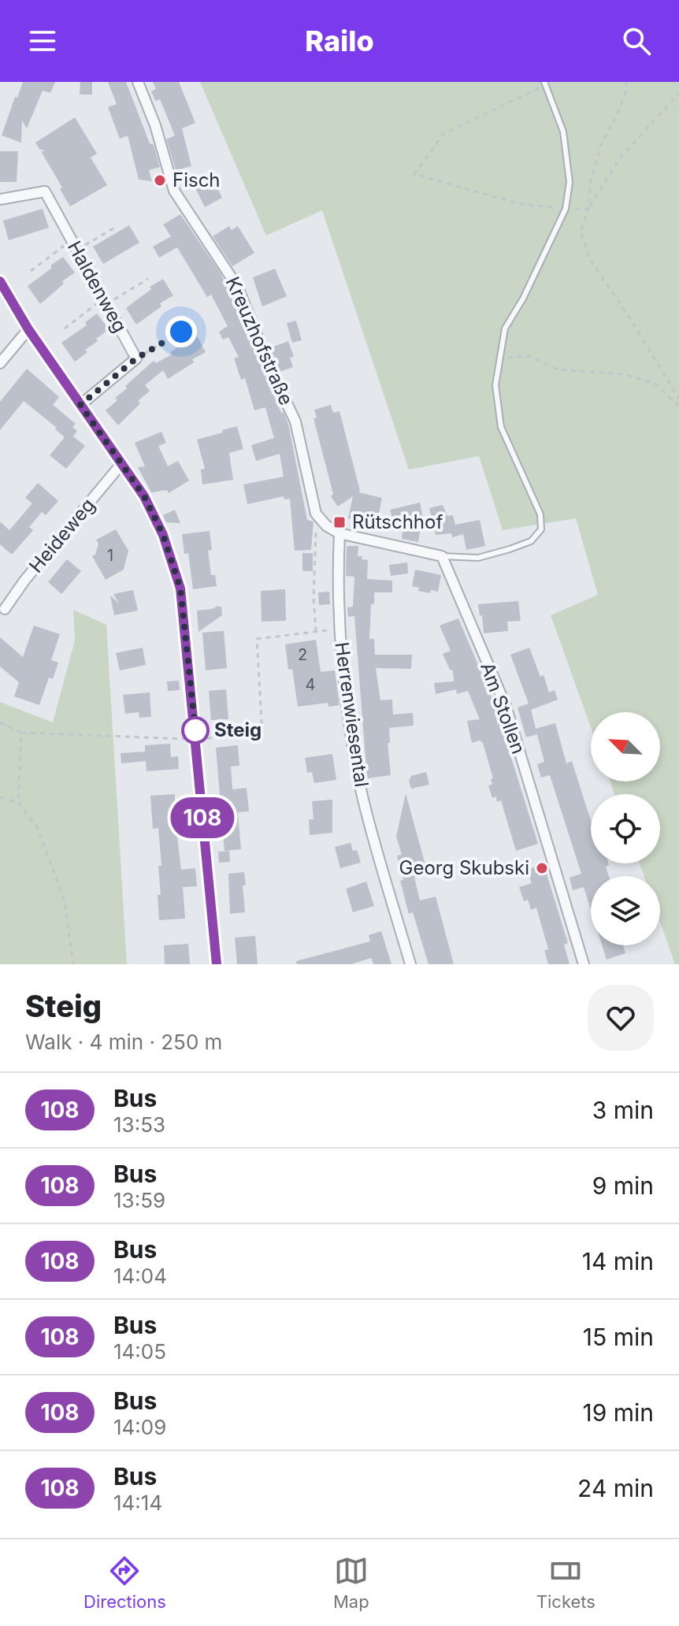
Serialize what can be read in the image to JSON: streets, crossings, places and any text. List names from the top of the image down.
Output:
{
  "streets": {
    "street": [
      "Haldenweg",
      "Kreuzhofstraße",
      "Heideweg",
      "Am Stollen",
      "Herrenwiesental"
    ]
  },
  "places": {
    "other": ["Fisch", "Steig", "Georg Skubski"],
    "transit": ["Rütschhof"]
  },
  "lines": ["bus line 108"],
  "house_numbers": ["1", "2", "4"],
  "north": "top left",
  "page": {
    "header": "Railo",
    "on_map": "108",
    "heading": ["Steig", "Walk · 4 min · 250 m"],
    "list": [
      {
        "mark": "108",
        "name": "Bus",
        "note": "13:53",
        "value": "3 min"
      },
      {
        "mark": "108",
        "name": "Bus",
        "note": "13:59",
        "value": "9 min"
      },
      {
        "mark": "108",
        "name": "Bus",
        "note": "14:04",
        "value": "14 min"
      },
      {
        "mark": "108",
        "name": "Bus",
        "note": "14:05",
        "value": "15 min"
      },
      {
        "mark": "108",
        "name": "Bus",
        "note": "14:09",
        "value": "19 min"
      },
      {
        "mark": "108",
        "name": "Bus",
        "note": "14:14",
        "value": "24 min"
      }
    ],
    "tabs": ["Directions", "Map", "Tickets"]
  }
}
